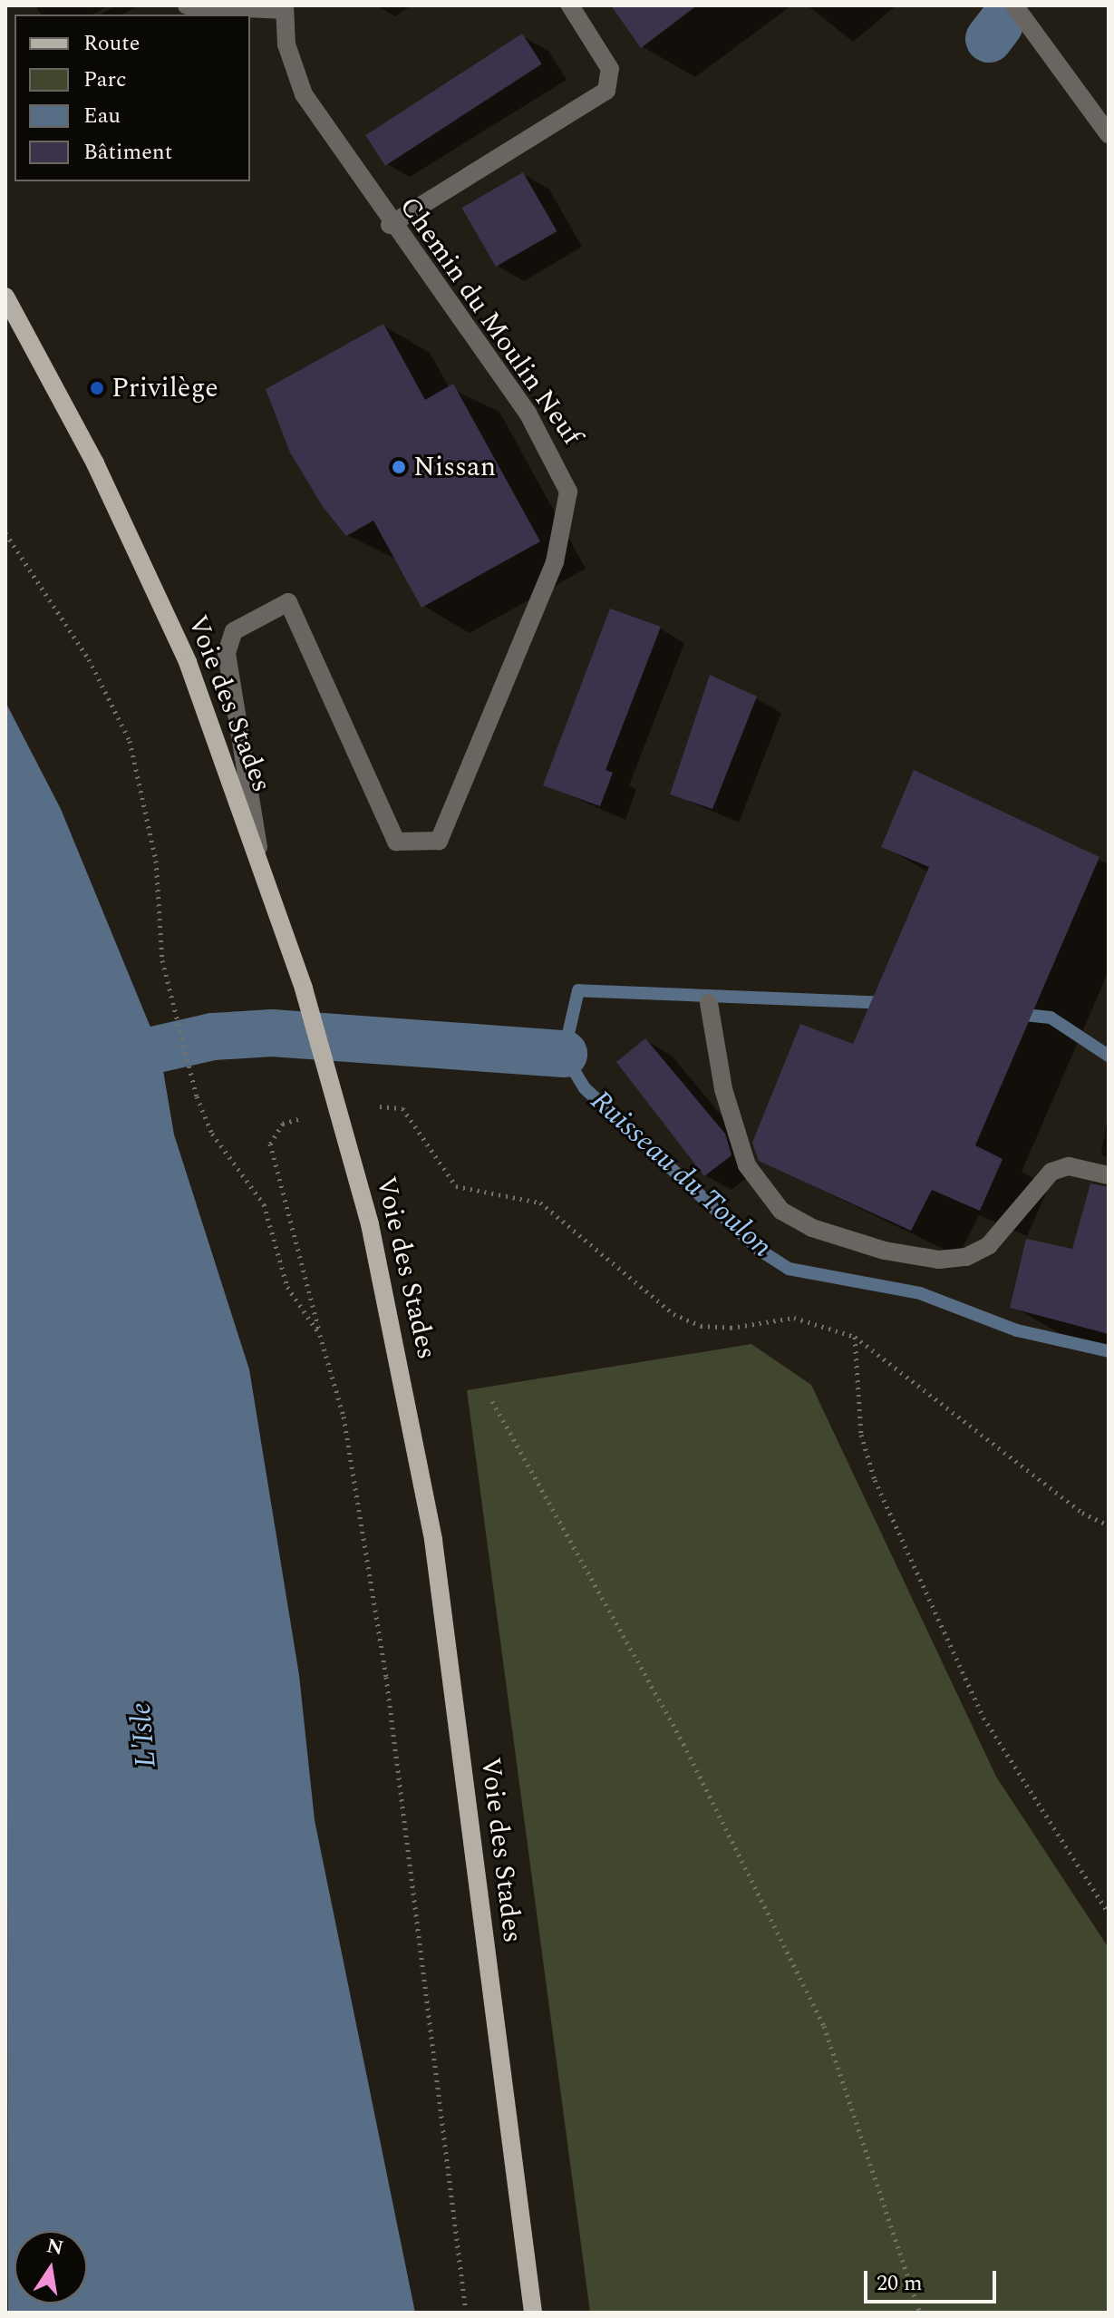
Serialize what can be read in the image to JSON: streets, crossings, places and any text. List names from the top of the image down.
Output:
{
  "streets": {
    "main road": ["Voie des Stades"],
    "street": ["Chemin du Moulin Neuf"]
  },
  "crossings": [
    ["Chemin du Moulin Neuf", "Voie des Stades"]
  ],
  "water": ["Ruisseau du Toulon", "L'Isle"],
  "places": ["Privilège", "Nissan"],
  "legend": [
    "Route",
    "Parc",
    "Eau",
    "Bâtiment"
  ],
  "scale_bar": "20 m",
  "north": "top"
}
